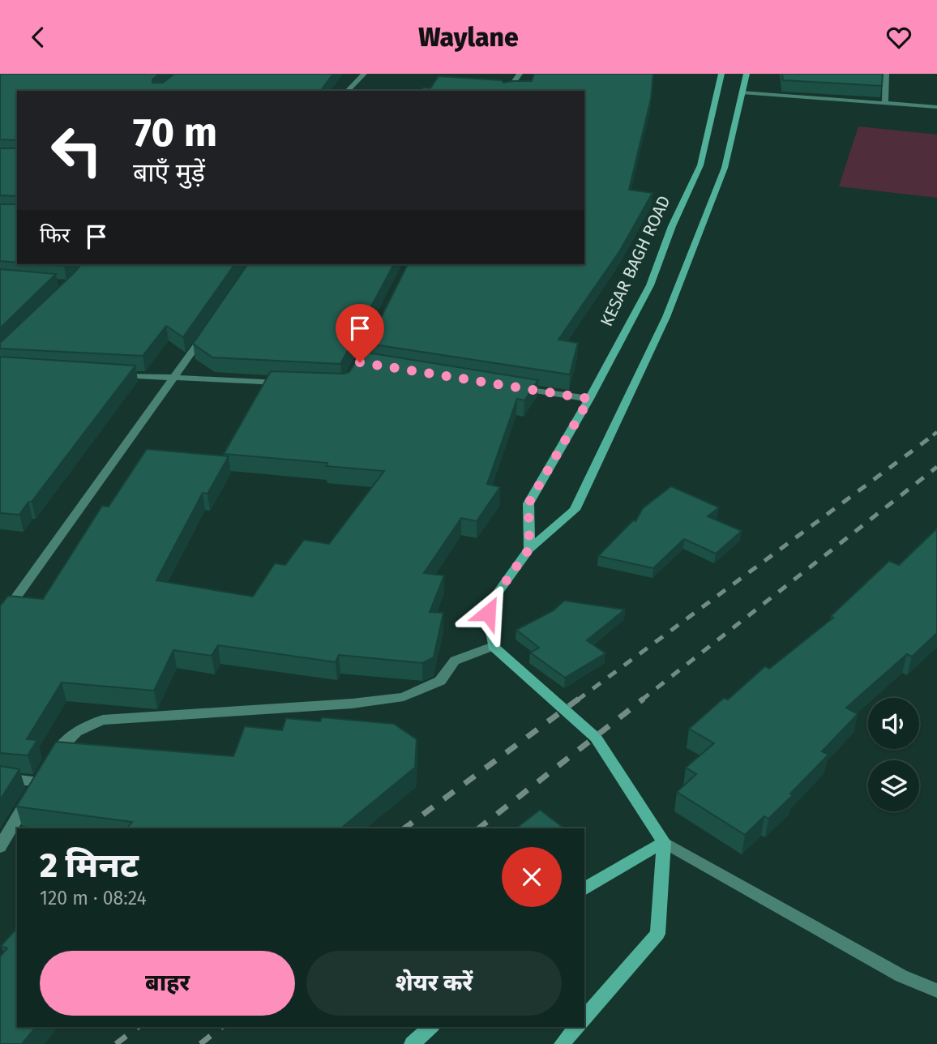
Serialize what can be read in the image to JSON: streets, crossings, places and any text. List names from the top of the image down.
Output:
{
  "streets": {
    "main road": ["KESAR BAGH ROAD"]
  },
  "page": {
    "header": "Waylane",
    "turn": ["70 m", "बाएँ मुड़ें"],
    "then": "फिर",
    "heading": ["2 मिनट", "120 m · 08:24"],
    "buttons": ["बाहर", "शेयर करें"]
  }
}
